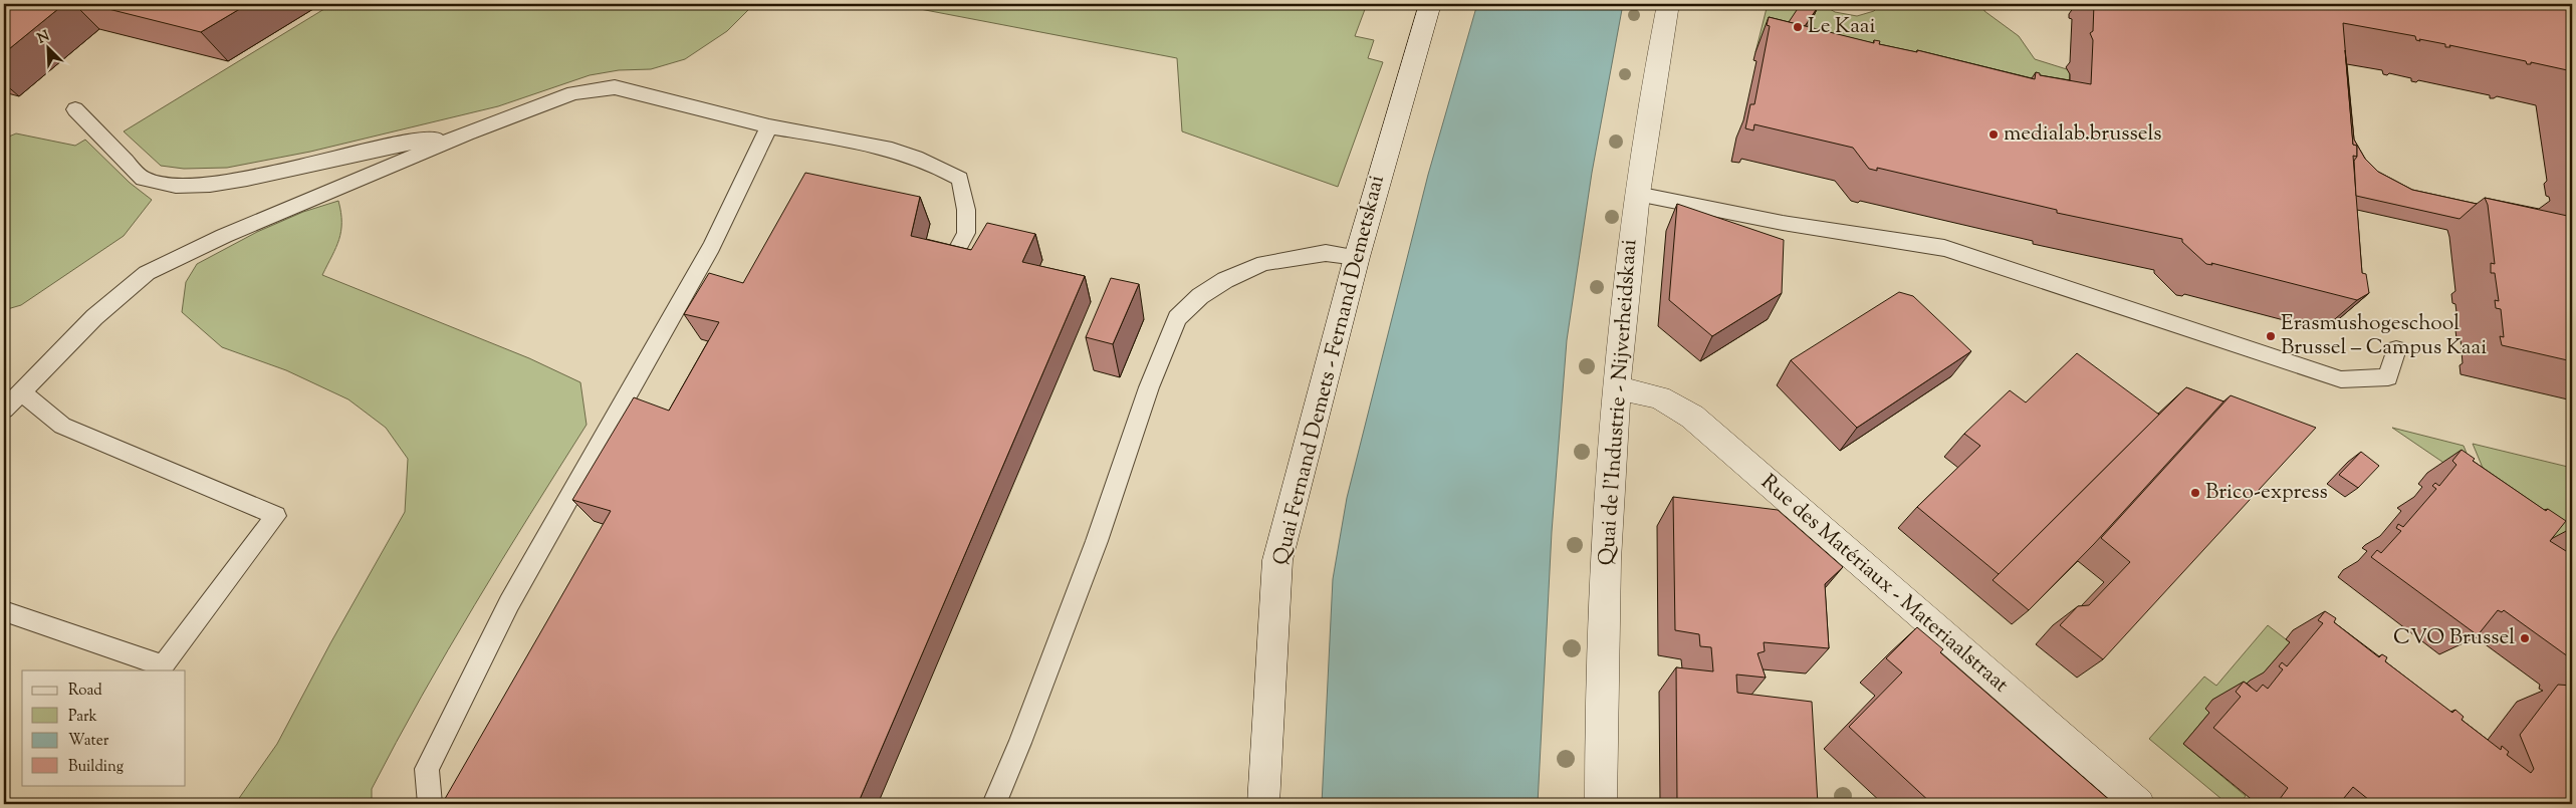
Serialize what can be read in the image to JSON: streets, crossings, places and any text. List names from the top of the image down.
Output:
{
  "streets": {
    "street": ["Quai Fernand Demets - Fernand Demetskaai", "Quai de l'Industrie - Nijverheidskaai", "Rue des Matériaux - Materiaalstraat"]
  },
  "crossings": [
    ["Quai de l'Industrie - Nijverheidskaai", "Rue des Matériaux - Materiaalstraat"]
  ],
  "places": [
    "Le Kaai",
    "medialab.brussels",
    "Erasmushogeschool Brussel – Campus Kaai",
    "Brico-express",
    "CVO Brussel"
  ],
  "legend": [
    "Road",
    "Park",
    "Water",
    "Building"
  ],
  "north": "top left"
}
